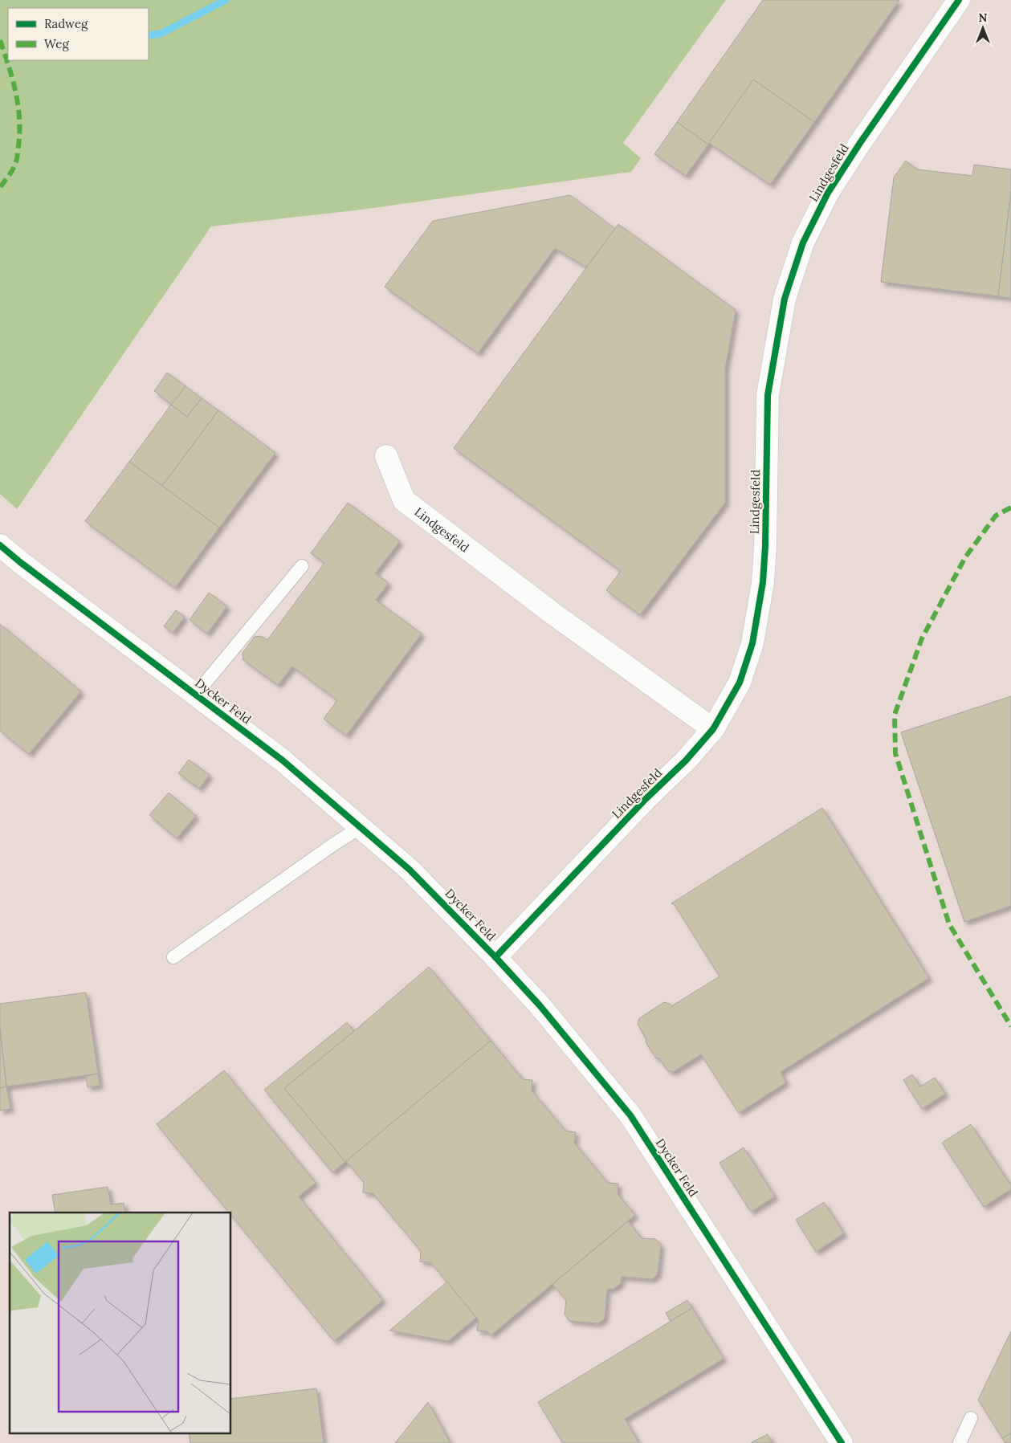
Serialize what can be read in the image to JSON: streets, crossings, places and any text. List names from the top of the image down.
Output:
{
  "streets": {
    "street": ["Lindgesfeld", "Dycker Feld"]
  },
  "crossings": [
    ["Lindgesfeld", "Dycker Feld"]
  ],
  "legend": ["Radweg", "Weg"],
  "north": "top"
}
